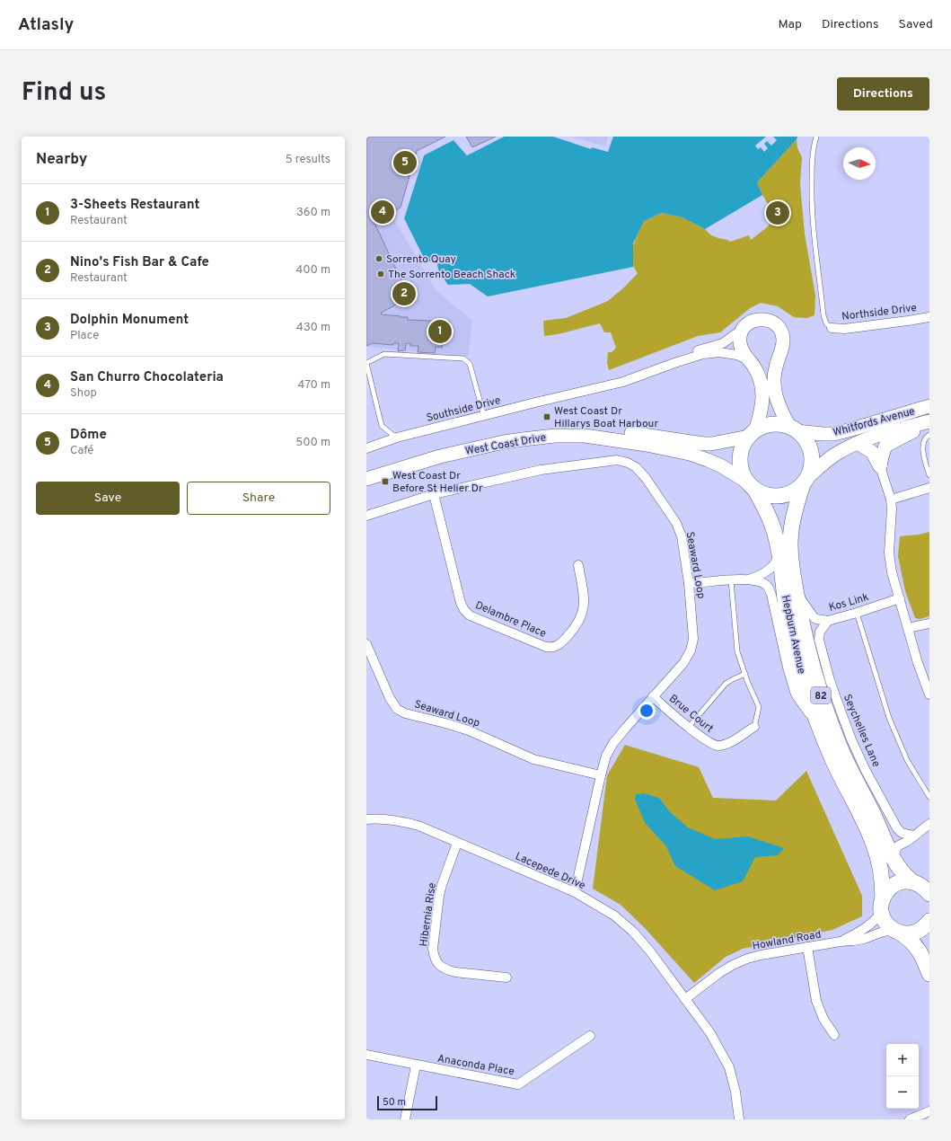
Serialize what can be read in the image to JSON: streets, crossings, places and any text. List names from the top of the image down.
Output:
{
  "streets": {
    "main road": [
      "Whitfords Avenue",
      "West Coast Drive",
      "Hepburn Avenue",
      "82"
    ],
    "street": [
      "Northside Drive",
      "Southside Drive",
      "Seaward Loop",
      "Kos Link",
      "Delambre Place",
      "Brue Court",
      "Seychelles Lane",
      "Lacepede Drive",
      "Hibernia Rise",
      "Howland Road",
      "Anaconda Place"
    ]
  },
  "crossings": [
    ["Southside Drive", "82"],
    ["Whitfords Avenue", "West Coast Drive"],
    ["Whitfords Avenue", "Hepburn Avenue"],
    ["Whitfords Avenue", "82"],
    ["West Coast Drive", "Hepburn Avenue"],
    ["West Coast Drive", "82"],
    ["Seaward Loop", "Delambre Place"],
    ["Seaward Loop", "Brue Court"],
    ["Seaward Loop", "Lacepede Drive"],
    ["Kos Link", "Hepburn Avenue"],
    ["Kos Link", "Seychelles Lane"],
    ["Hepburn Avenue", "82"],
    ["Hepburn Avenue", "Howland Road"],
    ["82", "Howland Road"],
    ["Lacepede Drive", "Hibernia Rise"],
    ["Lacepede Drive", "Howland Road"]
  ],
  "places": {
    "other": ["Sorrento Quay", "The Sorrento Beach Shack"],
    "transit": ["West Coast Dr Hillarys Boat Harbour", "West Coast Dr Before St Helier Dr"]
  },
  "scale_bar": "50 m",
  "north": "right",
  "page": {
    "header": "Atlasly",
    "nav": ["Map", "Directions", "Saved"],
    "title": "Find us",
    "buttons": [
      "Directions",
      ["Save", "Share"]
    ],
    "heading": ["Nearby", "5 results"],
    "pins": [
      "5",
      "4",
      "3",
      "2",
      "1"
    ],
    "list": [
      {
        "mark": "1",
        "name": "3-Sheets Restaurant",
        "note": "Restaurant",
        "value": "360 m"
      },
      {
        "mark": "2",
        "name": "Nino's Fish Bar & Cafe",
        "note": "Restaurant",
        "value": "400 m"
      },
      {
        "mark": "3",
        "name": "Dolphin Monument",
        "note": "Place",
        "value": "430 m"
      },
      {
        "mark": "4",
        "name": "San Churro Chocolateria",
        "note": "Shop",
        "value": "470 m"
      },
      {
        "mark": "5",
        "name": "Dôme",
        "note": "Café",
        "value": "500 m"
      }
    ],
    "map_buttons": ["+", "−"],
    "scale": "50 m"
  }
}
